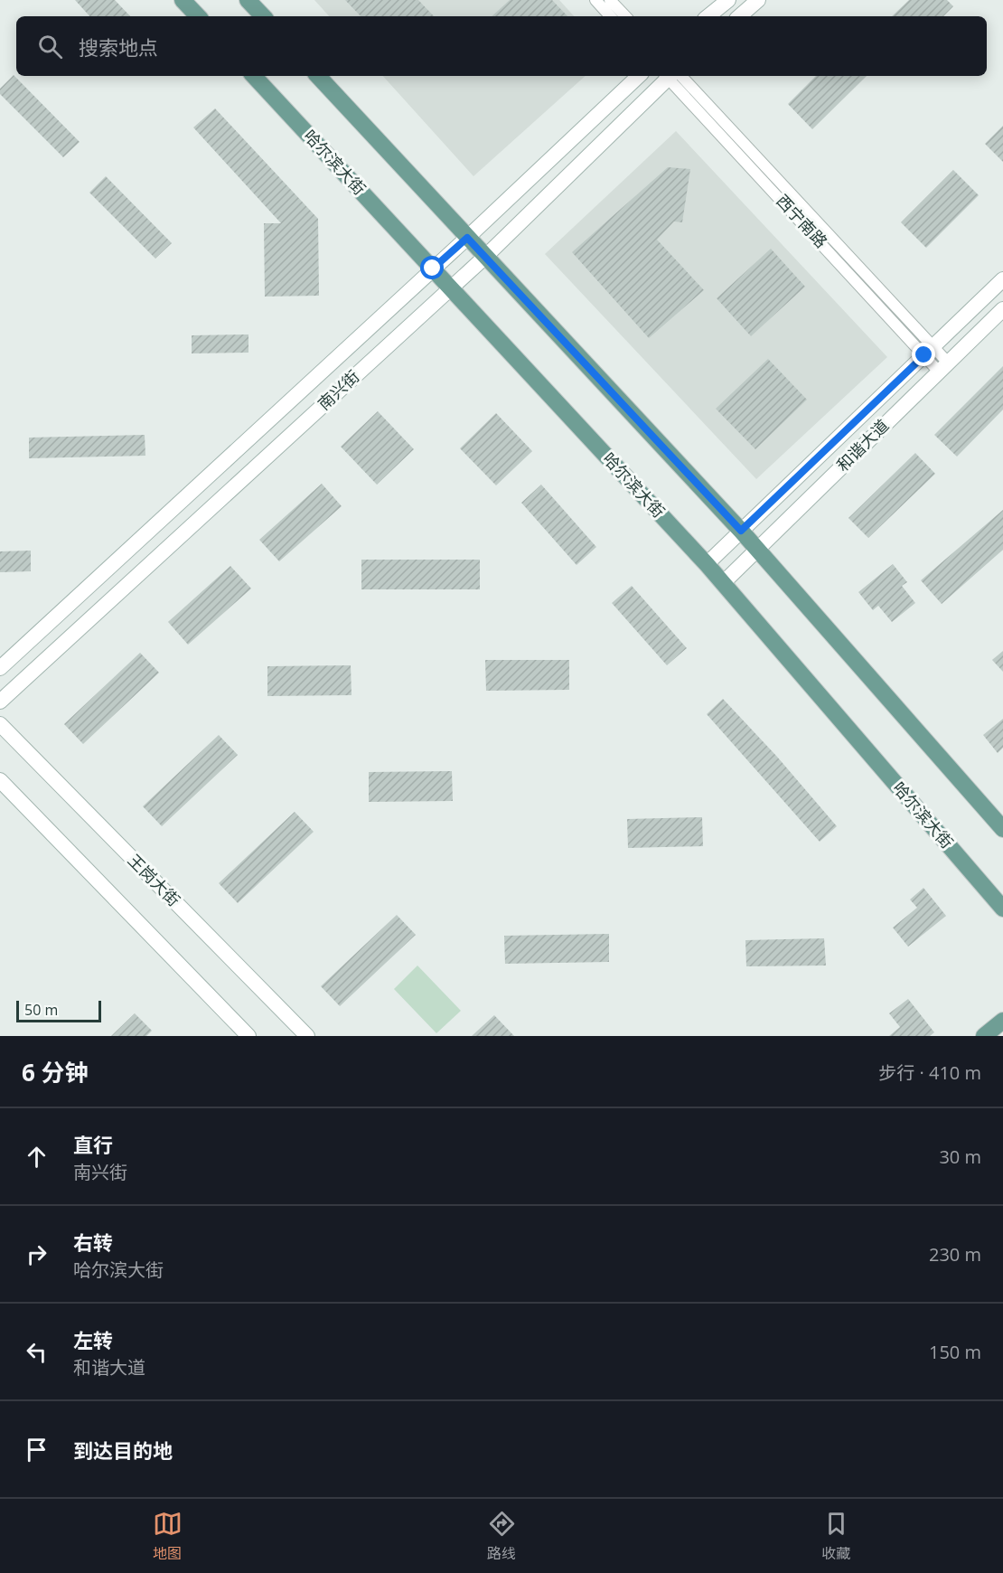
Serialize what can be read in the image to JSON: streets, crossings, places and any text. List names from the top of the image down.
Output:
{
  "streets": {
    "main road": ["哈尔滨大街"],
    "street": [
      "西宁南路",
      "南兴街",
      "和谐大道",
      "王岗大街"
    ]
  },
  "crossings": [
    ["哈尔滨大街", "南兴街"],
    ["哈尔滨大街", "和谐大道"],
    ["西宁南路", "和谐大道"]
  ],
  "scale_bar": "50 m",
  "page": {
    "search": "搜索地点",
    "scale": "50 m",
    "heading": ["6 分钟", "步行 · 410 m"],
    "list": [
      ["直行", "南兴街", "30 m"],
      ["右转", "哈尔滨大街", "230 m"],
      ["左转", "和谐大道", "150 m"],
      "到达目的地"
    ],
    "nav": ["地图", "路线", "收藏"]
  }
}
